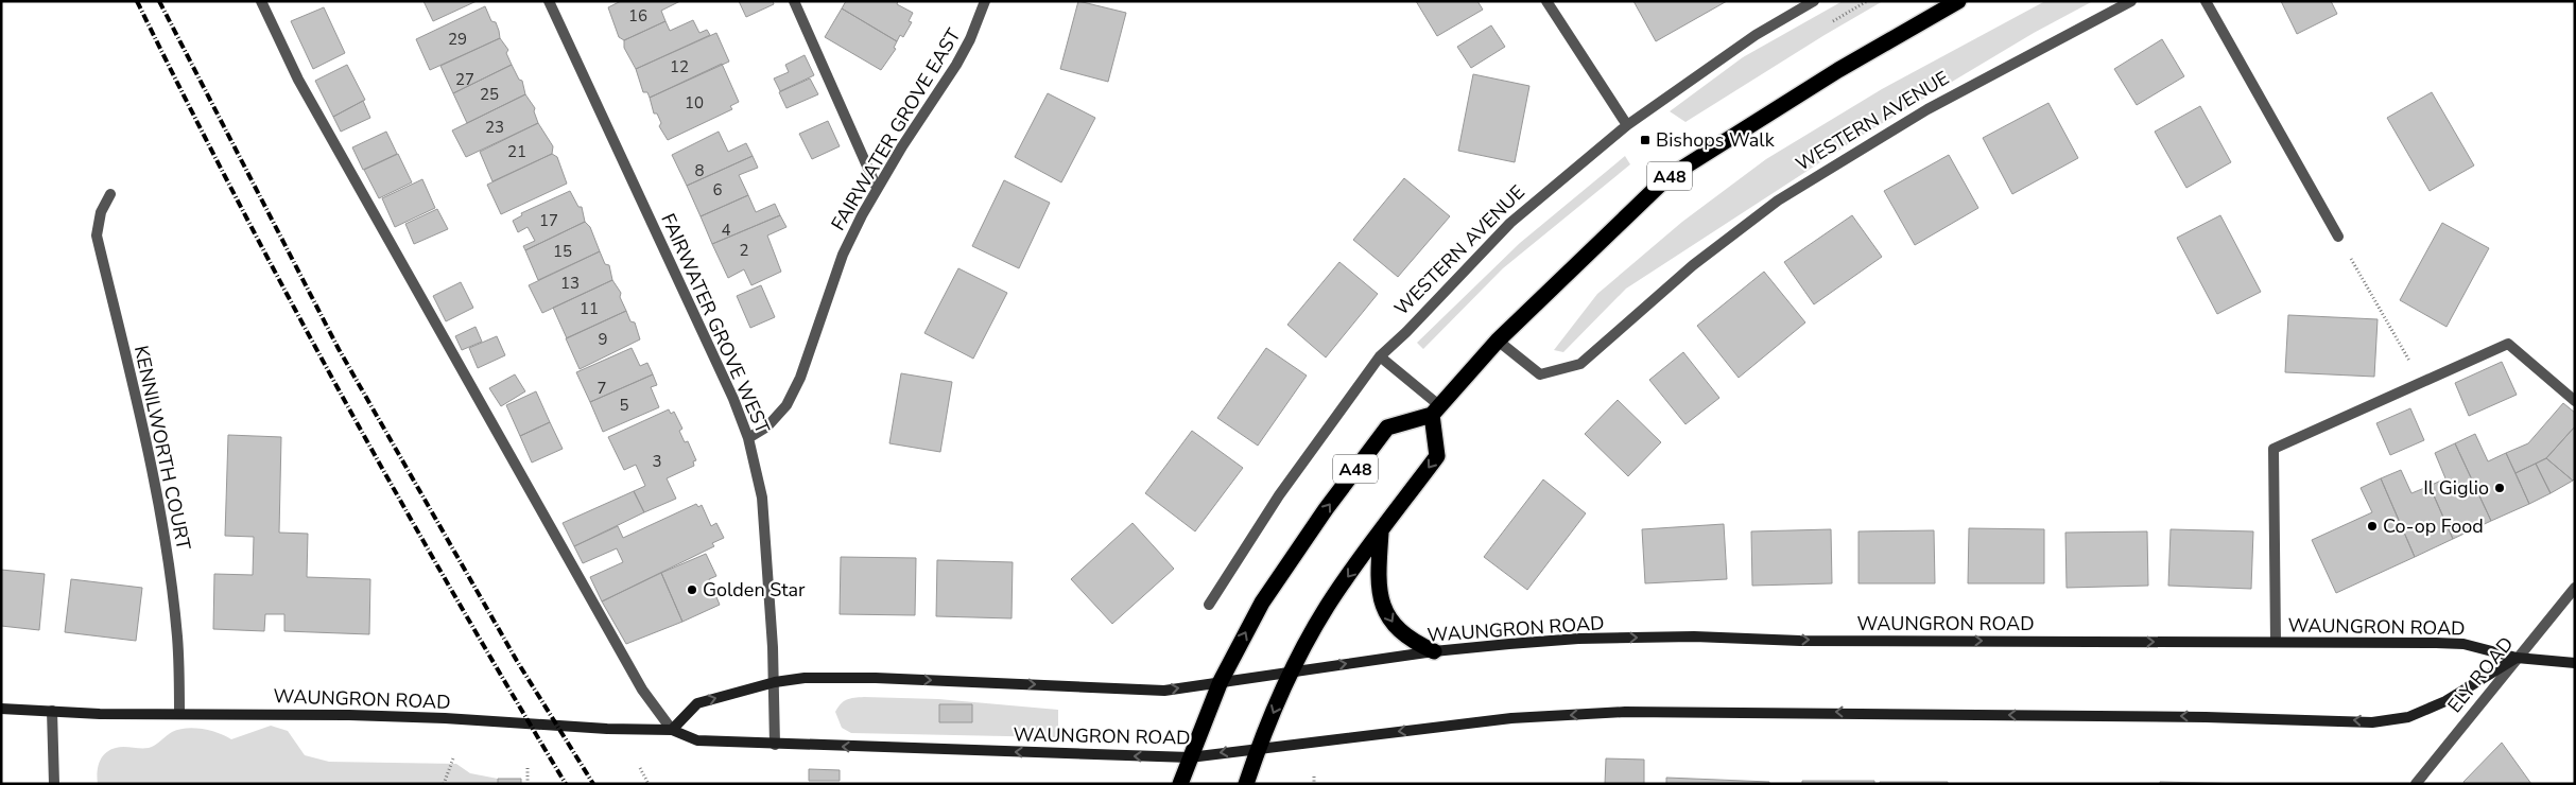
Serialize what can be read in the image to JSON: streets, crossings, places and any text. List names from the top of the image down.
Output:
{
  "streets": {
    "highway": ["A48"],
    "main road": ["WAUNGRON ROAD"],
    "street": [
      "WESTERN AVENUE",
      "FAIRWATER GROVE EAST",
      "FAIRWATER GROVE WEST",
      "KENNILWORTH COURT",
      "ELY ROAD"
    ]
  },
  "crossings": [
    ["WESTERN AVENUE", "A48"],
    ["FAIRWATER GROVE EAST", "FAIRWATER GROVE WEST"],
    ["A48", "WAUNGRON ROAD"],
    ["FAIRWATER GROVE WEST", "WAUNGRON ROAD"],
    ["KENNILWORTH COURT", "WAUNGRON ROAD"],
    ["WAUNGRON ROAD", "ELY ROAD"]
  ],
  "places": {
    "transit": ["Bishops Walk"],
    "other": ["Il Giglio", "Co-op Food", "Golden Star"]
  },
  "house_numbers": [
    "16",
    "29",
    "12",
    "27",
    "25",
    "10",
    "23",
    "21",
    "8",
    "6",
    "17",
    "4",
    "2",
    "15",
    "13",
    "11",
    "9",
    "7",
    "5",
    "3"
  ]
}
